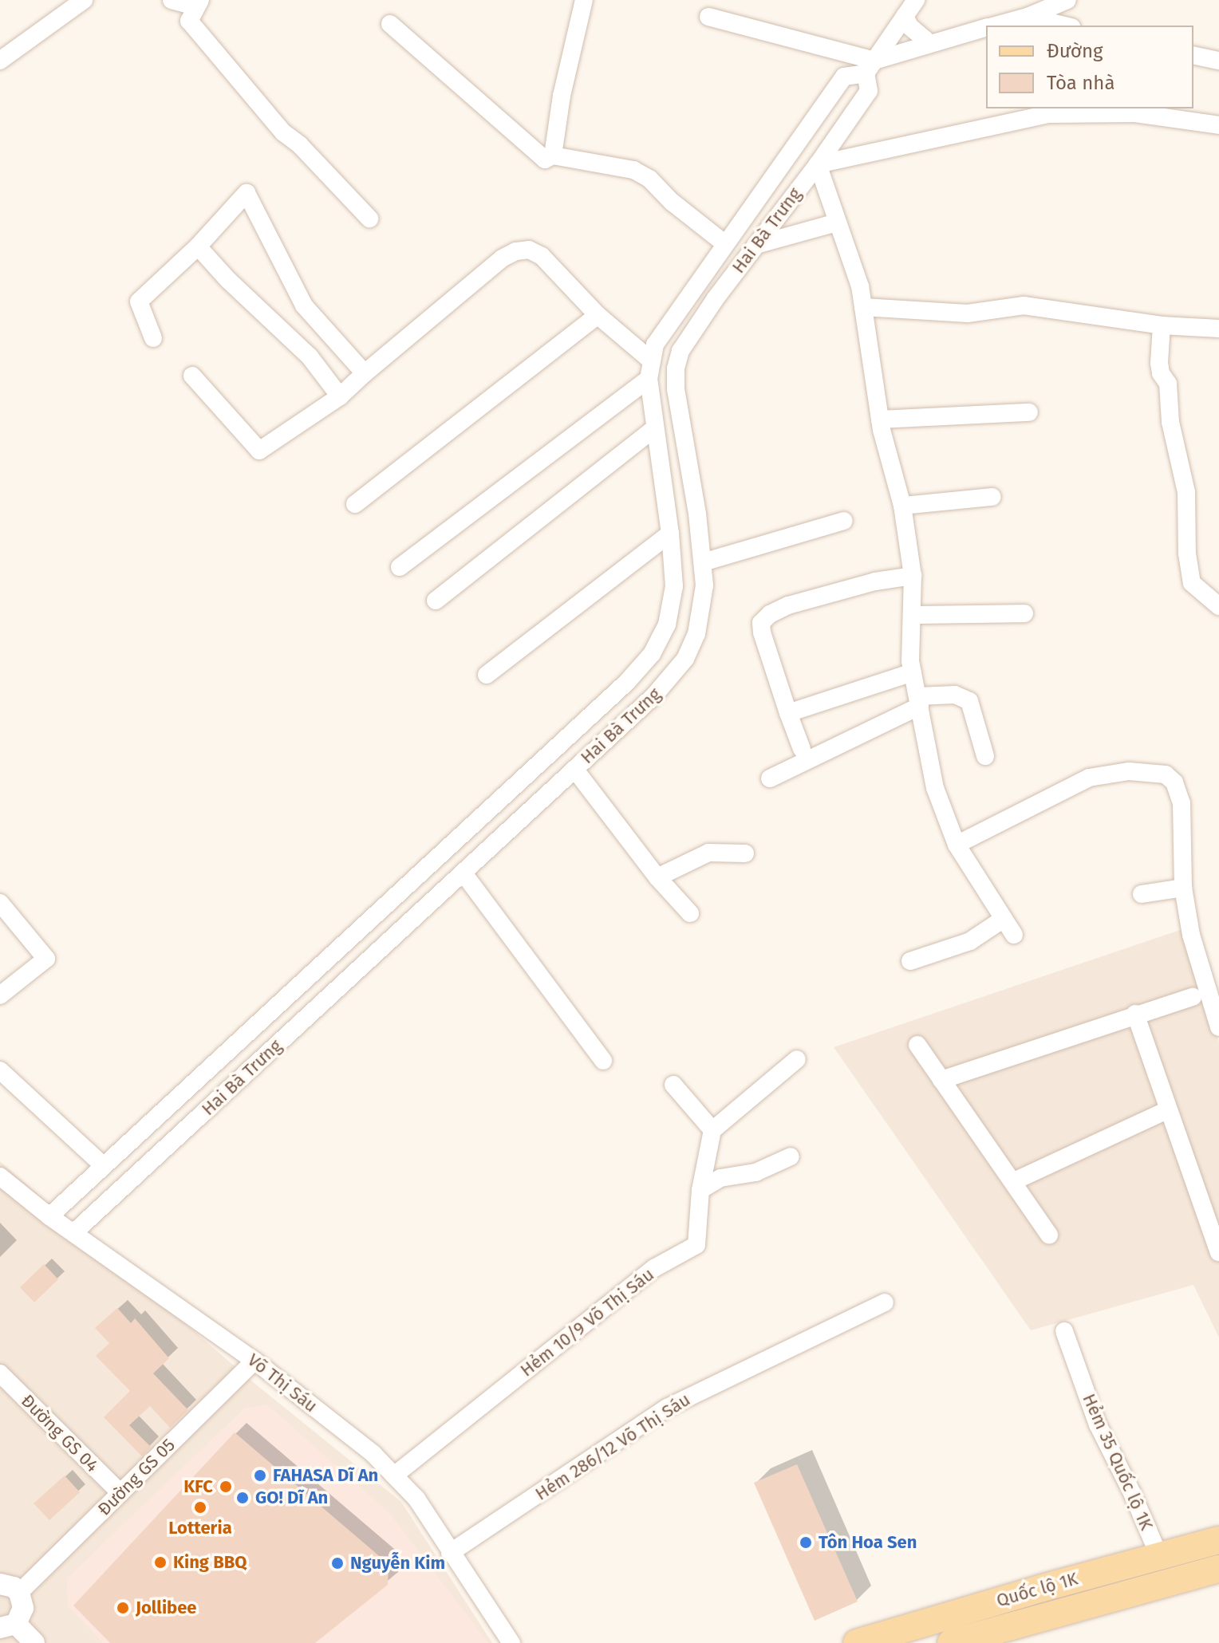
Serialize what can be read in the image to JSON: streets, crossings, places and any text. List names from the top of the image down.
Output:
{
  "streets": {
    "main road": ["Quốc lộ 1K"],
    "street": [
      "Hai Bà Trưng",
      "Hẻm 10/9 Võ Thị Sáu",
      "Võ Thị Sáu",
      "Đường GS 04",
      "Hẻm 286/12 Võ Thị Sáu",
      "Hẻm 35 Quốc lộ 1K",
      "Đường GS 05"
    ]
  },
  "crossings": [
    ["Hai Bà Trưng", "Võ Thị Sáu"],
    ["Hẻm 10/9 Võ Thị Sáu", "Võ Thị Sáu"],
    ["Võ Thị Sáu", "Hẻm 286/12 Võ Thị Sáu"],
    ["Võ Thị Sáu", "Đường GS 05"],
    ["Đường GS 04", "Đường GS 05"],
    ["Hẻm 35 Quốc lộ 1K", "Quốc lộ 1K"]
  ],
  "places": [
    "FAHASA Dĩ An",
    "KFC",
    "GO! Dĩ An",
    "Lotteria",
    "Tôn Hoa Sen",
    "King BBQ",
    "Nguyễn Kim",
    "Jollibee"
  ],
  "legend": ["Đường", "Tòa nhà"]
}
